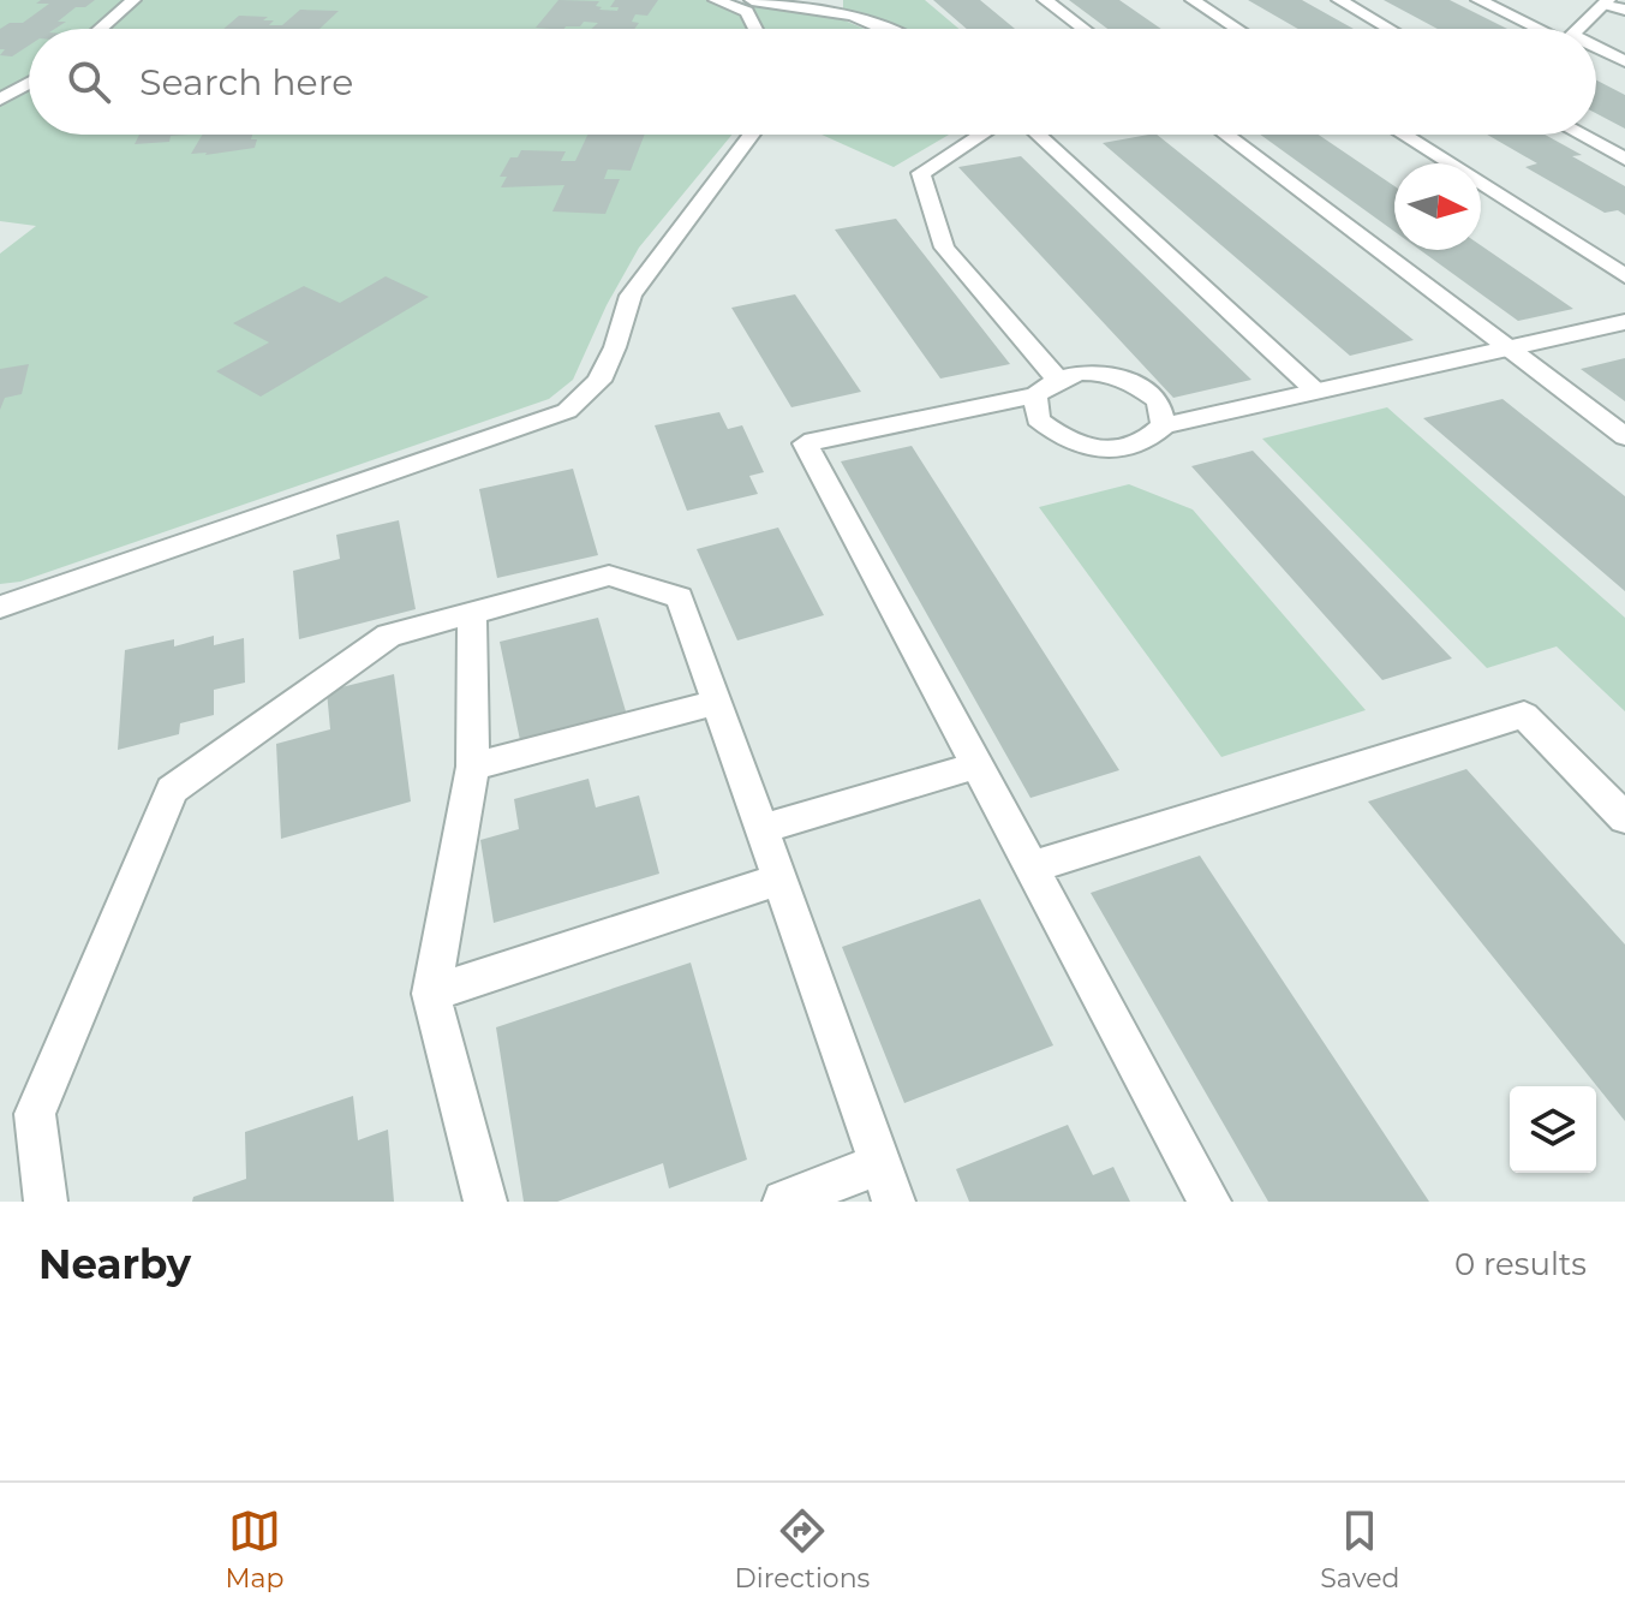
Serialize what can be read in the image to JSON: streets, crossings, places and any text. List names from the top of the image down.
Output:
{
  "north": "right",
  "page": {
    "search": "Search here",
    "heading": ["Nearby", "0 results"],
    "nav": ["Map", "Directions", "Saved"]
  }
}
